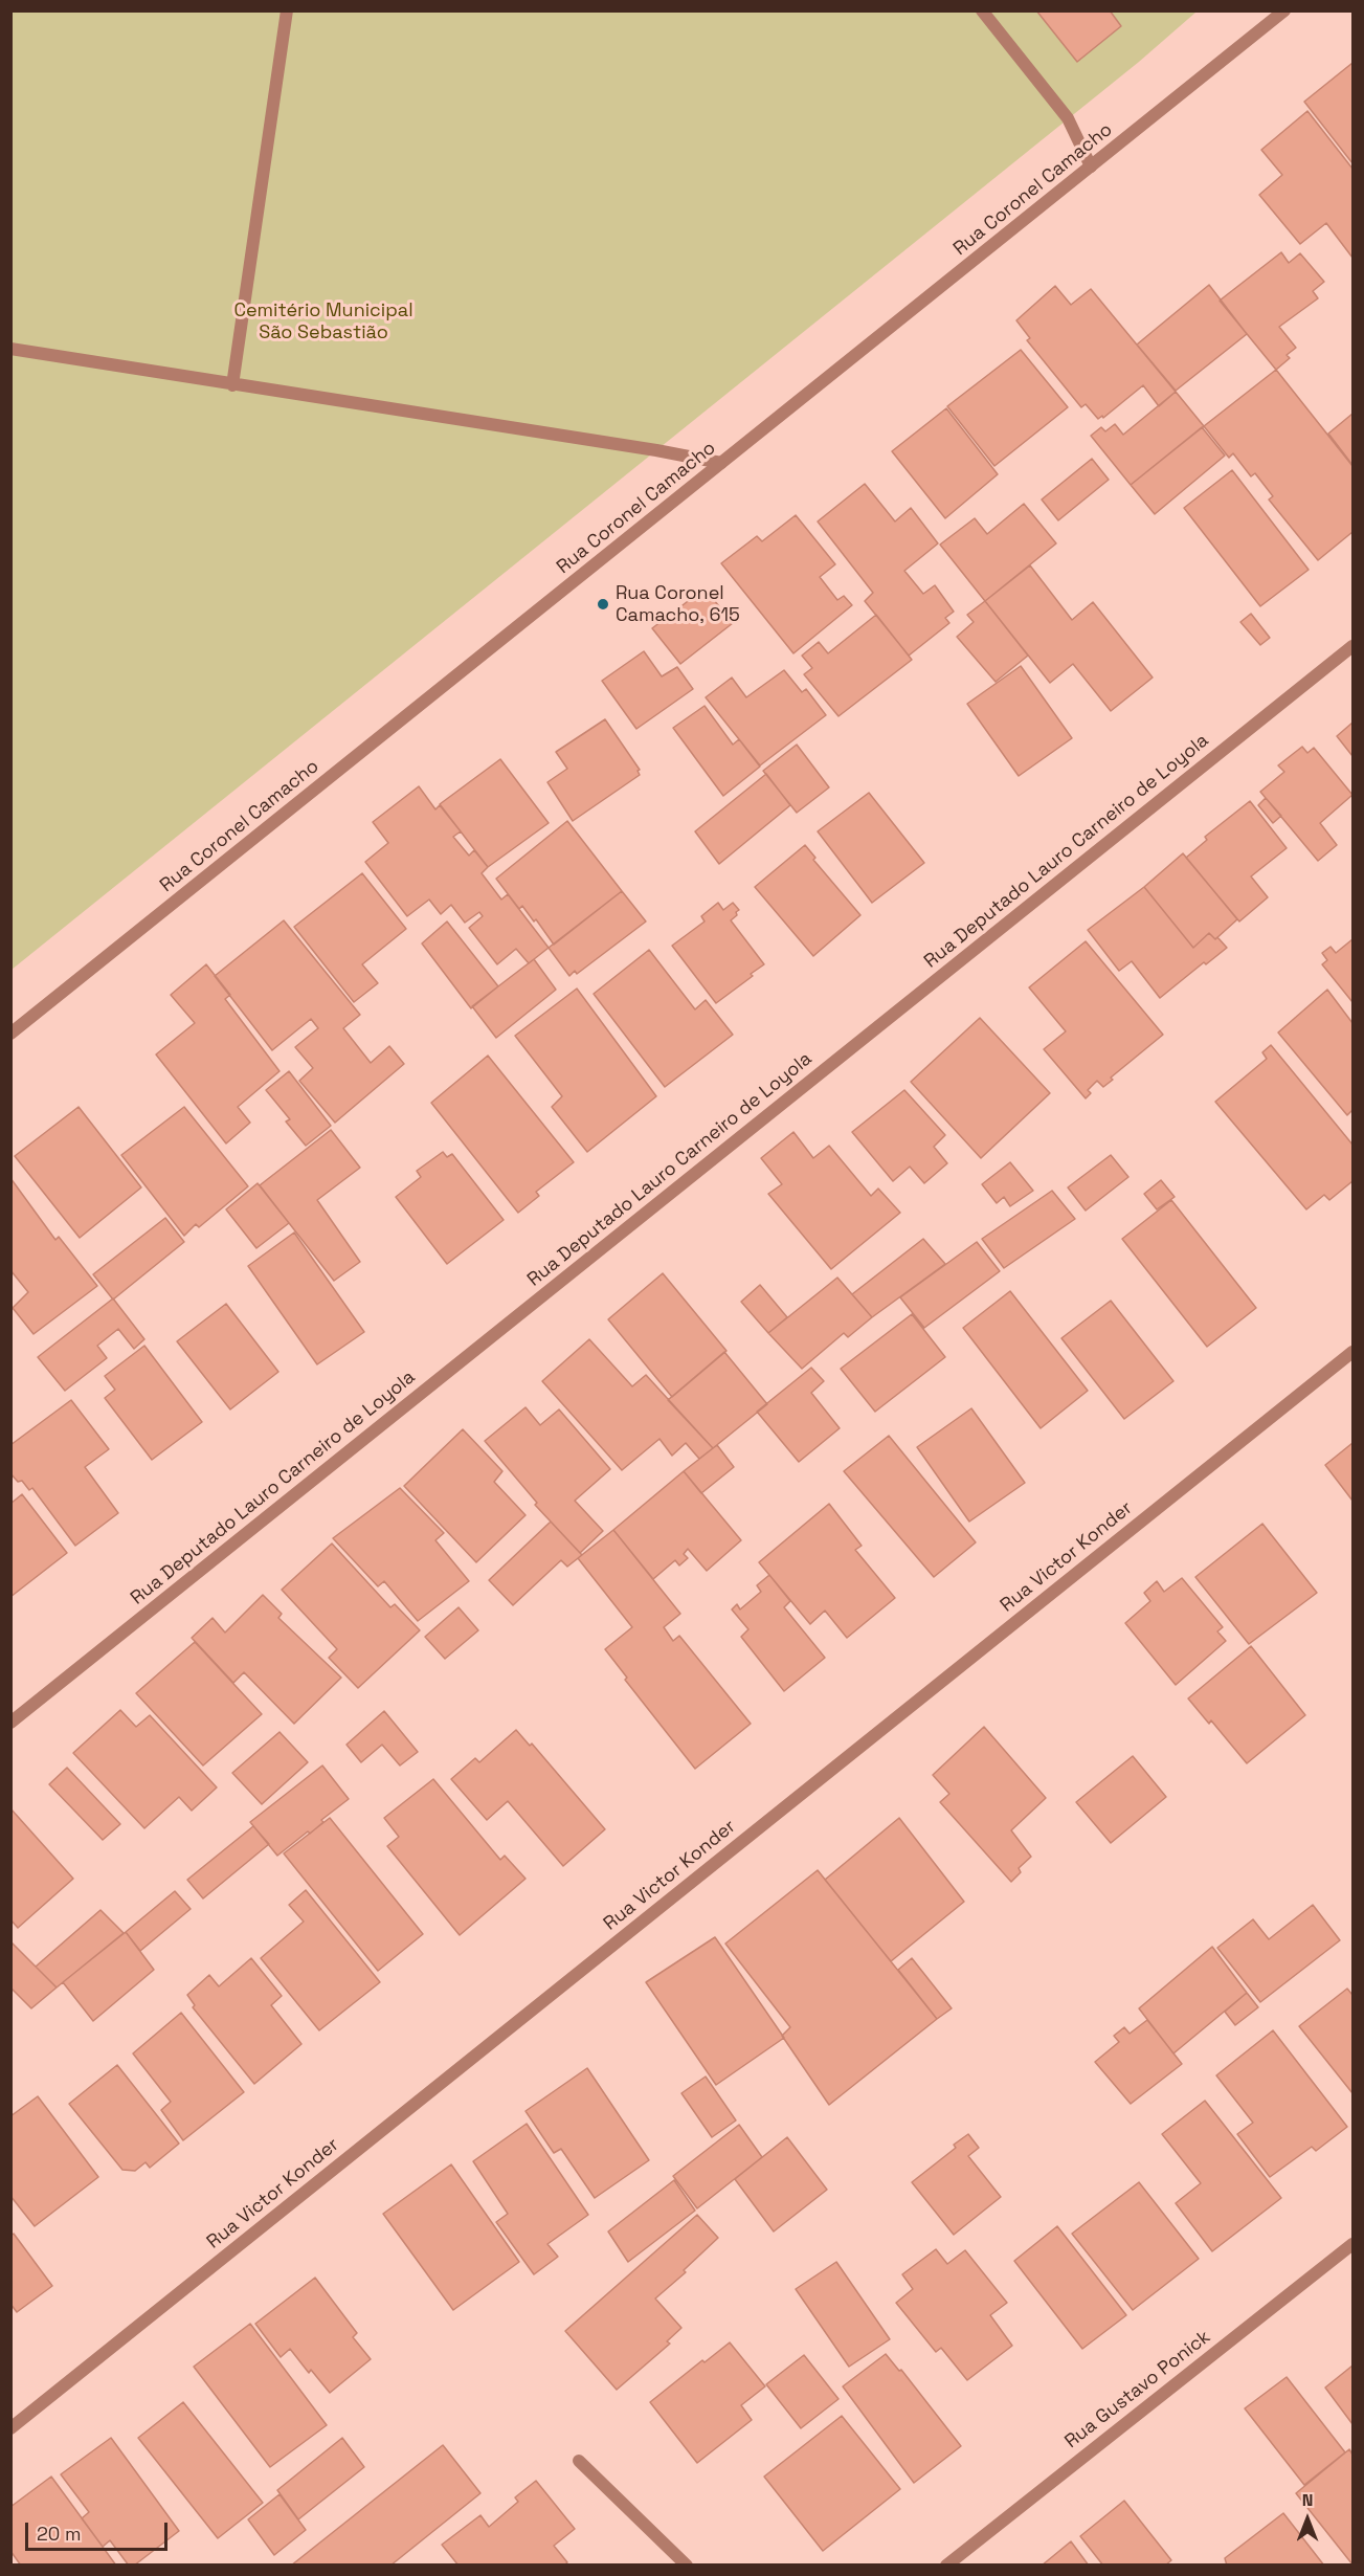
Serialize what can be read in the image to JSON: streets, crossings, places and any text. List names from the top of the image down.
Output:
{
  "streets": {
    "street": [
      "Rua Coronel Camacho",
      "Rua Deputado Lauro Carneiro de Loyola",
      "Rua Victor Konder",
      "Rua Gustavo Ponick"
    ]
  },
  "parks": ["Cemitério Municipal São Sebastião"],
  "places": ["Rua Coronel Camacho, 615"],
  "scale_bar": "20 m",
  "north": "top"
}
